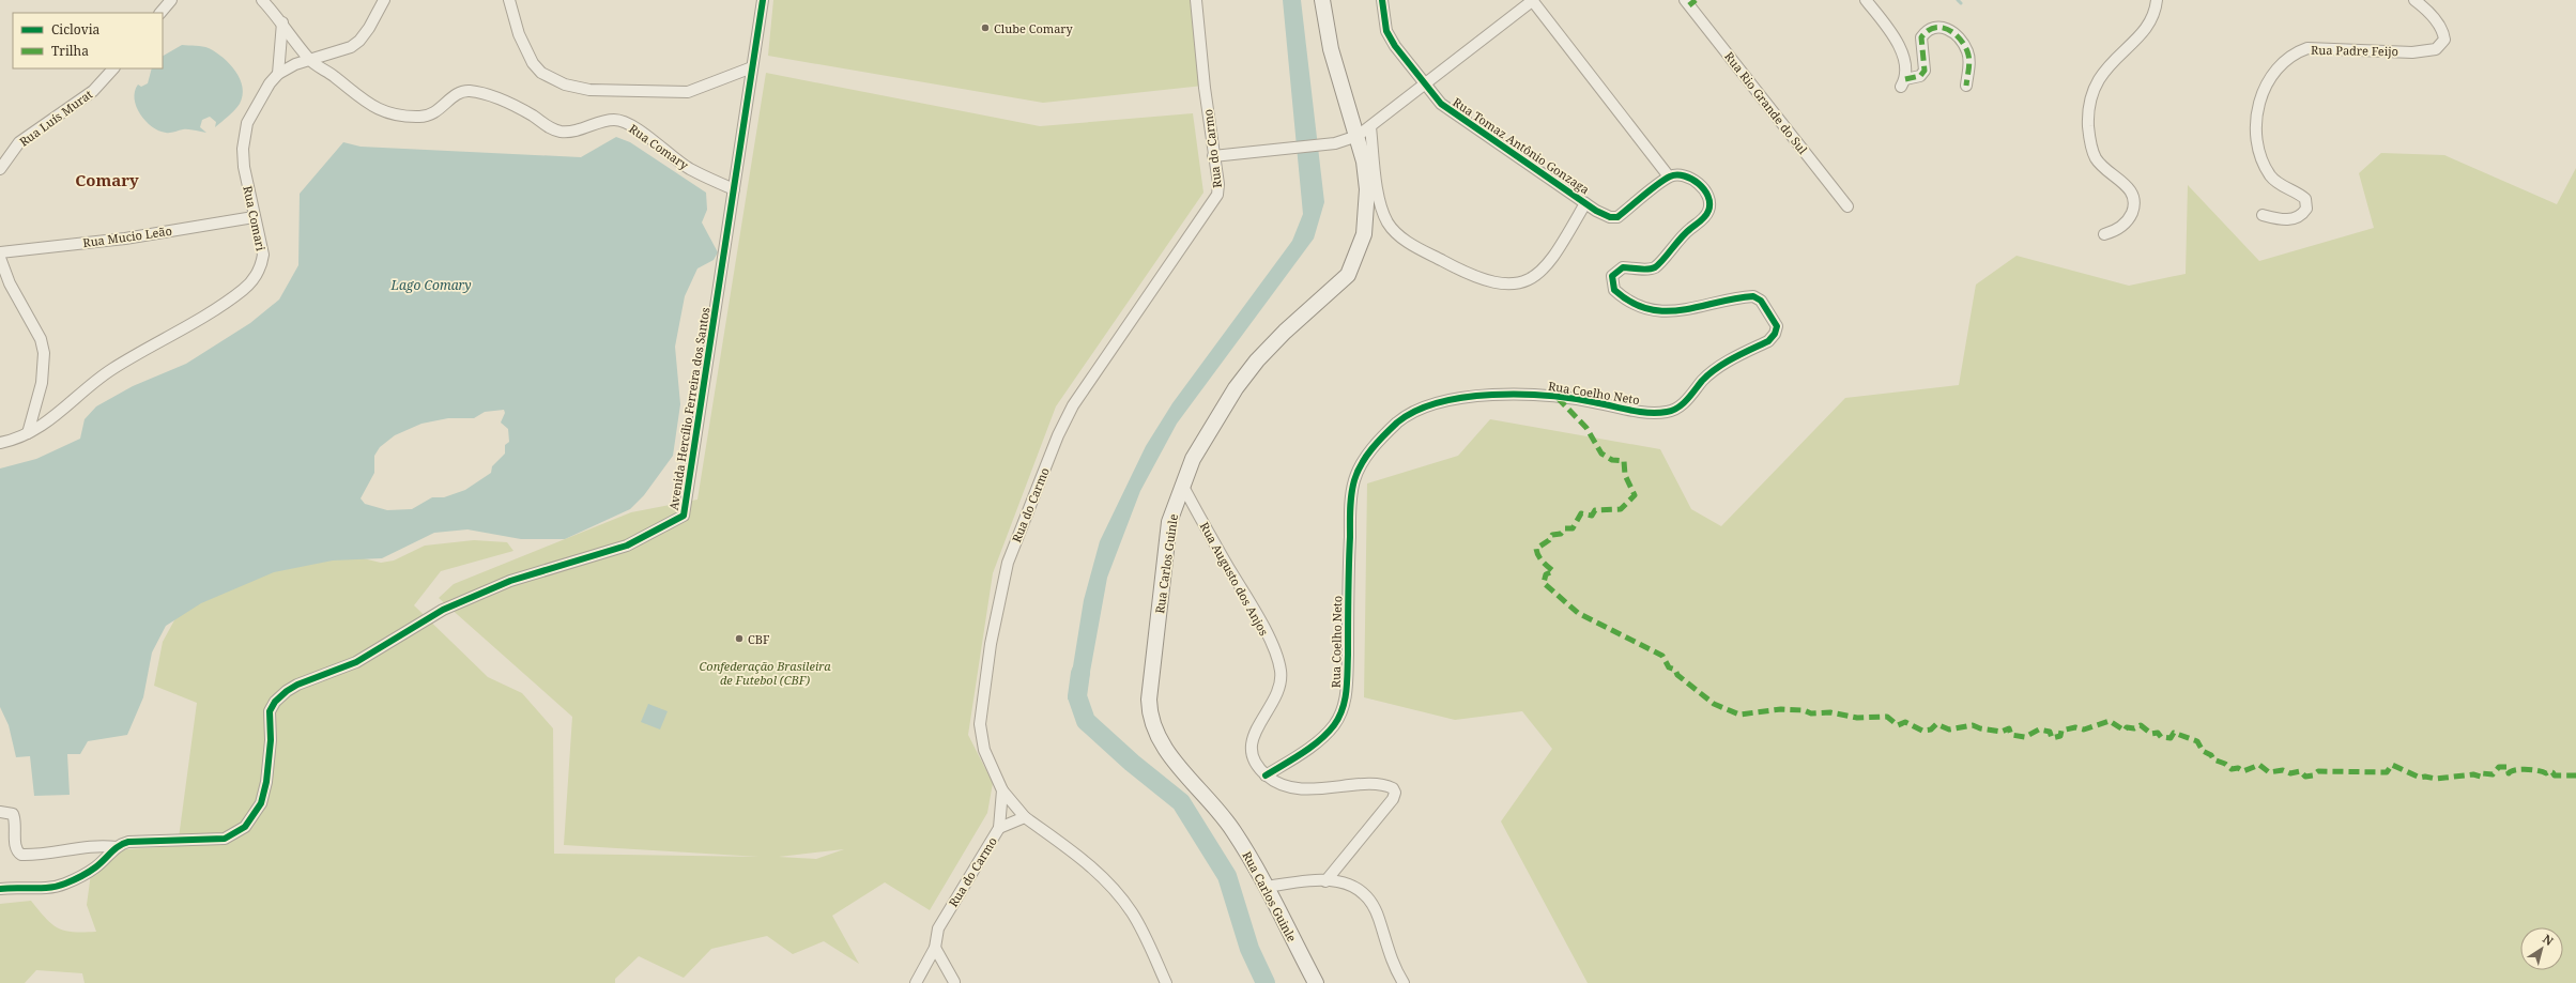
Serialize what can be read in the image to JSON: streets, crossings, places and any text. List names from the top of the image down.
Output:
{
  "streets": {
    "street": [
      "Rua Padre Feijo",
      "Rua Rio Grande do Sul",
      "Rua Luís Murat",
      "Rua Tomaz Antônio Gonzaga",
      "Rua Comary",
      "Rua do Carmo",
      "Rua Comari",
      "Rua Mucio Leão",
      "Rua Coelho Neto",
      "Avenida Hercílio Ferreira dos Santos",
      "Rua Carlos Guinle",
      "Rua Augusto dos Anjos"
    ]
  },
  "crossings": [
    ["Rua Tomaz Antônio Gonzaga", "Rua Coelho Neto"],
    ["Rua Comary", "Rua Comari"],
    ["Rua Comary", "Avenida Hercílio Ferreira dos Santos"],
    ["Rua Comari", "Rua Mucio Leão"],
    ["Rua Coelho Neto", "Rua Augusto dos Anjos"],
    ["Rua Carlos Guinle", "Rua Augusto dos Anjos"]
  ],
  "districts": ["Comary"],
  "water": ["Lago Comary"],
  "parks": ["Confederação Brasileira de Futebol (CBF)"],
  "places": ["Clube Comary", "CBF"],
  "legend": ["Ciclovia", "Trilha"],
  "north": "top right"
}
